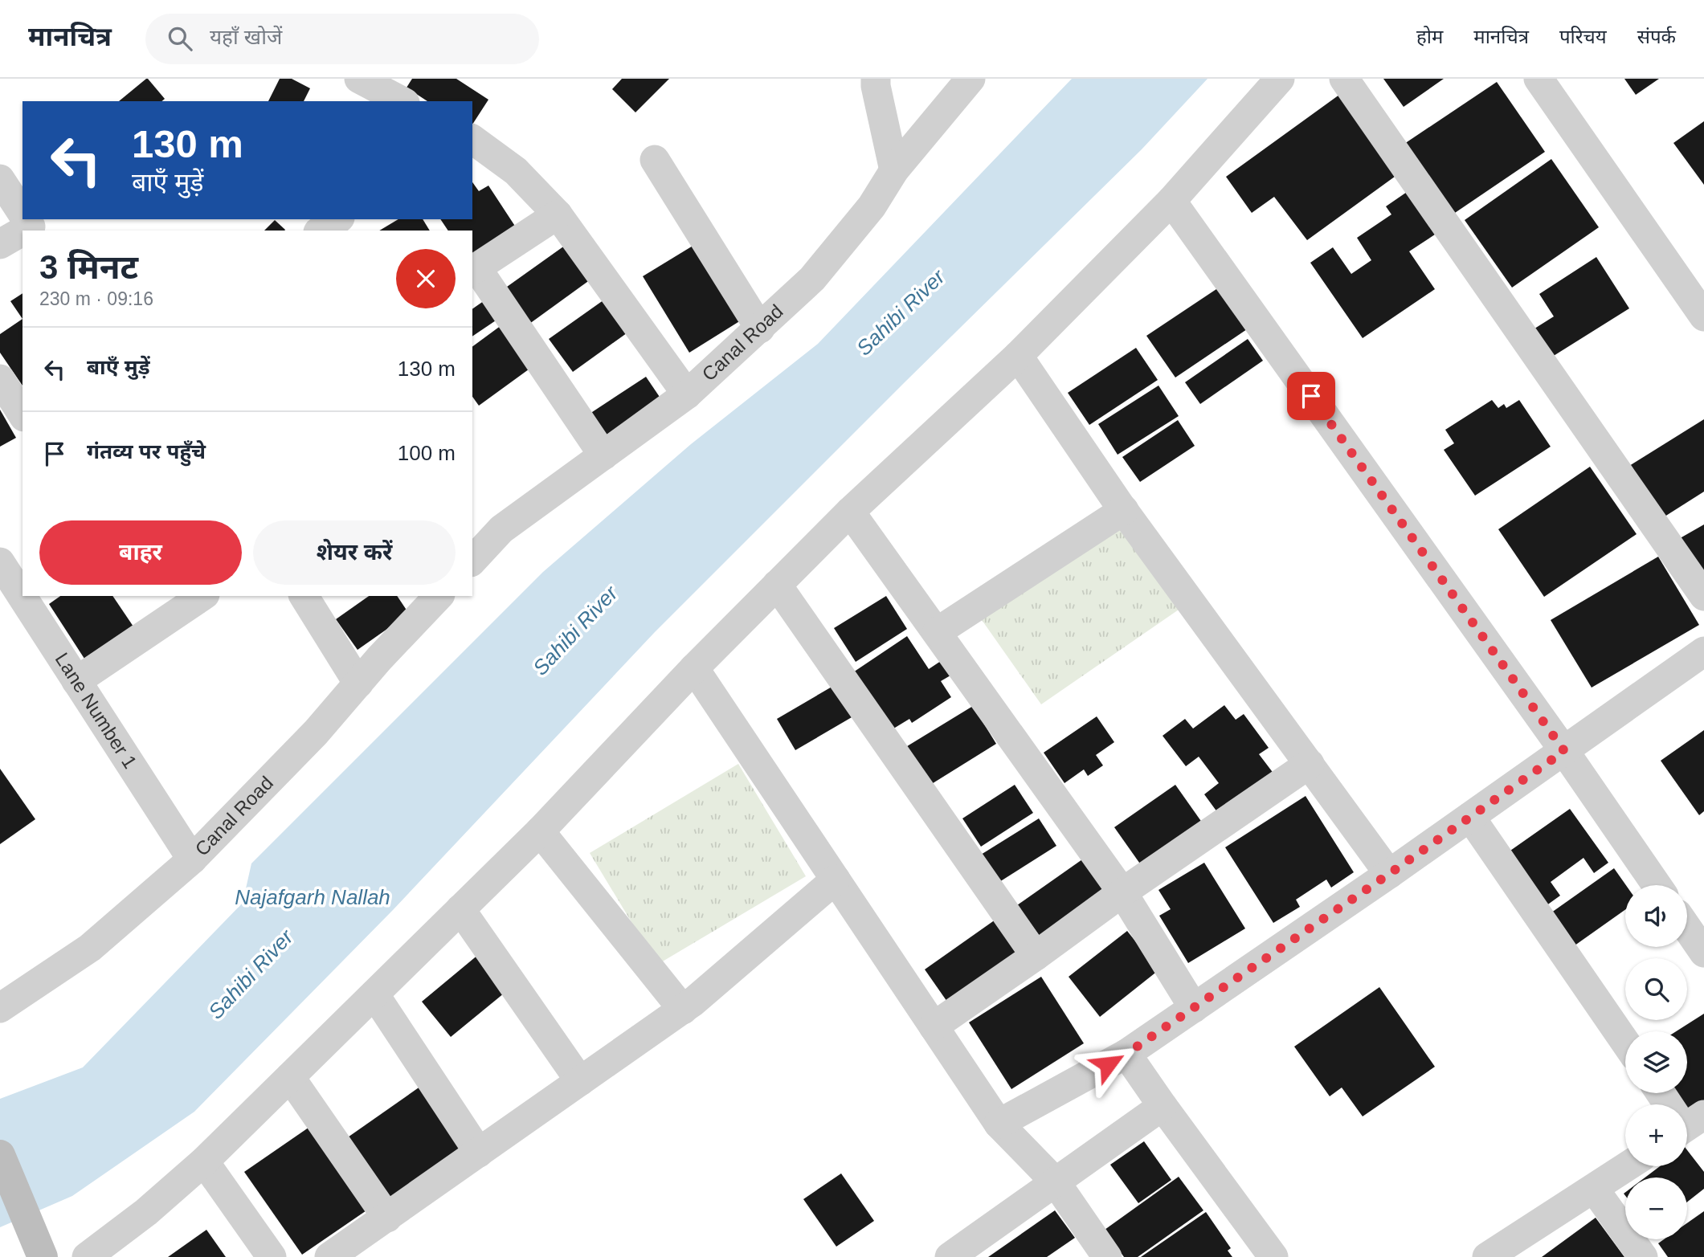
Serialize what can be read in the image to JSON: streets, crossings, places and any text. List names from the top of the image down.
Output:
{
  "streets": {
    "street": ["Canal Road", "Lane Number 1"]
  },
  "crossings": [
    ["Canal Road", "Lane Number 1"]
  ],
  "water": ["Sahibi River", "Najafgarh Nallah"],
  "page": {
    "header": "मानचित्र",
    "search": "यहाँ खोजें",
    "nav": [
      "होम",
      "मानचित्र",
      "परिचय",
      "संपर्क"
    ],
    "turn": ["130 m", "बाएँ मुड़ें"],
    "heading": ["3 मिनट", "230 m · 09:16"],
    "list": [
      {
        "name": "बाएँ मुड़ें",
        "value": "130 m"
      },
      {
        "name": "गंतव्य पर पहुँचे",
        "value": "100 m"
      }
    ],
    "buttons": ["बाहर", "शेयर करें"],
    "map_buttons": ["+", "−"]
  }
}
